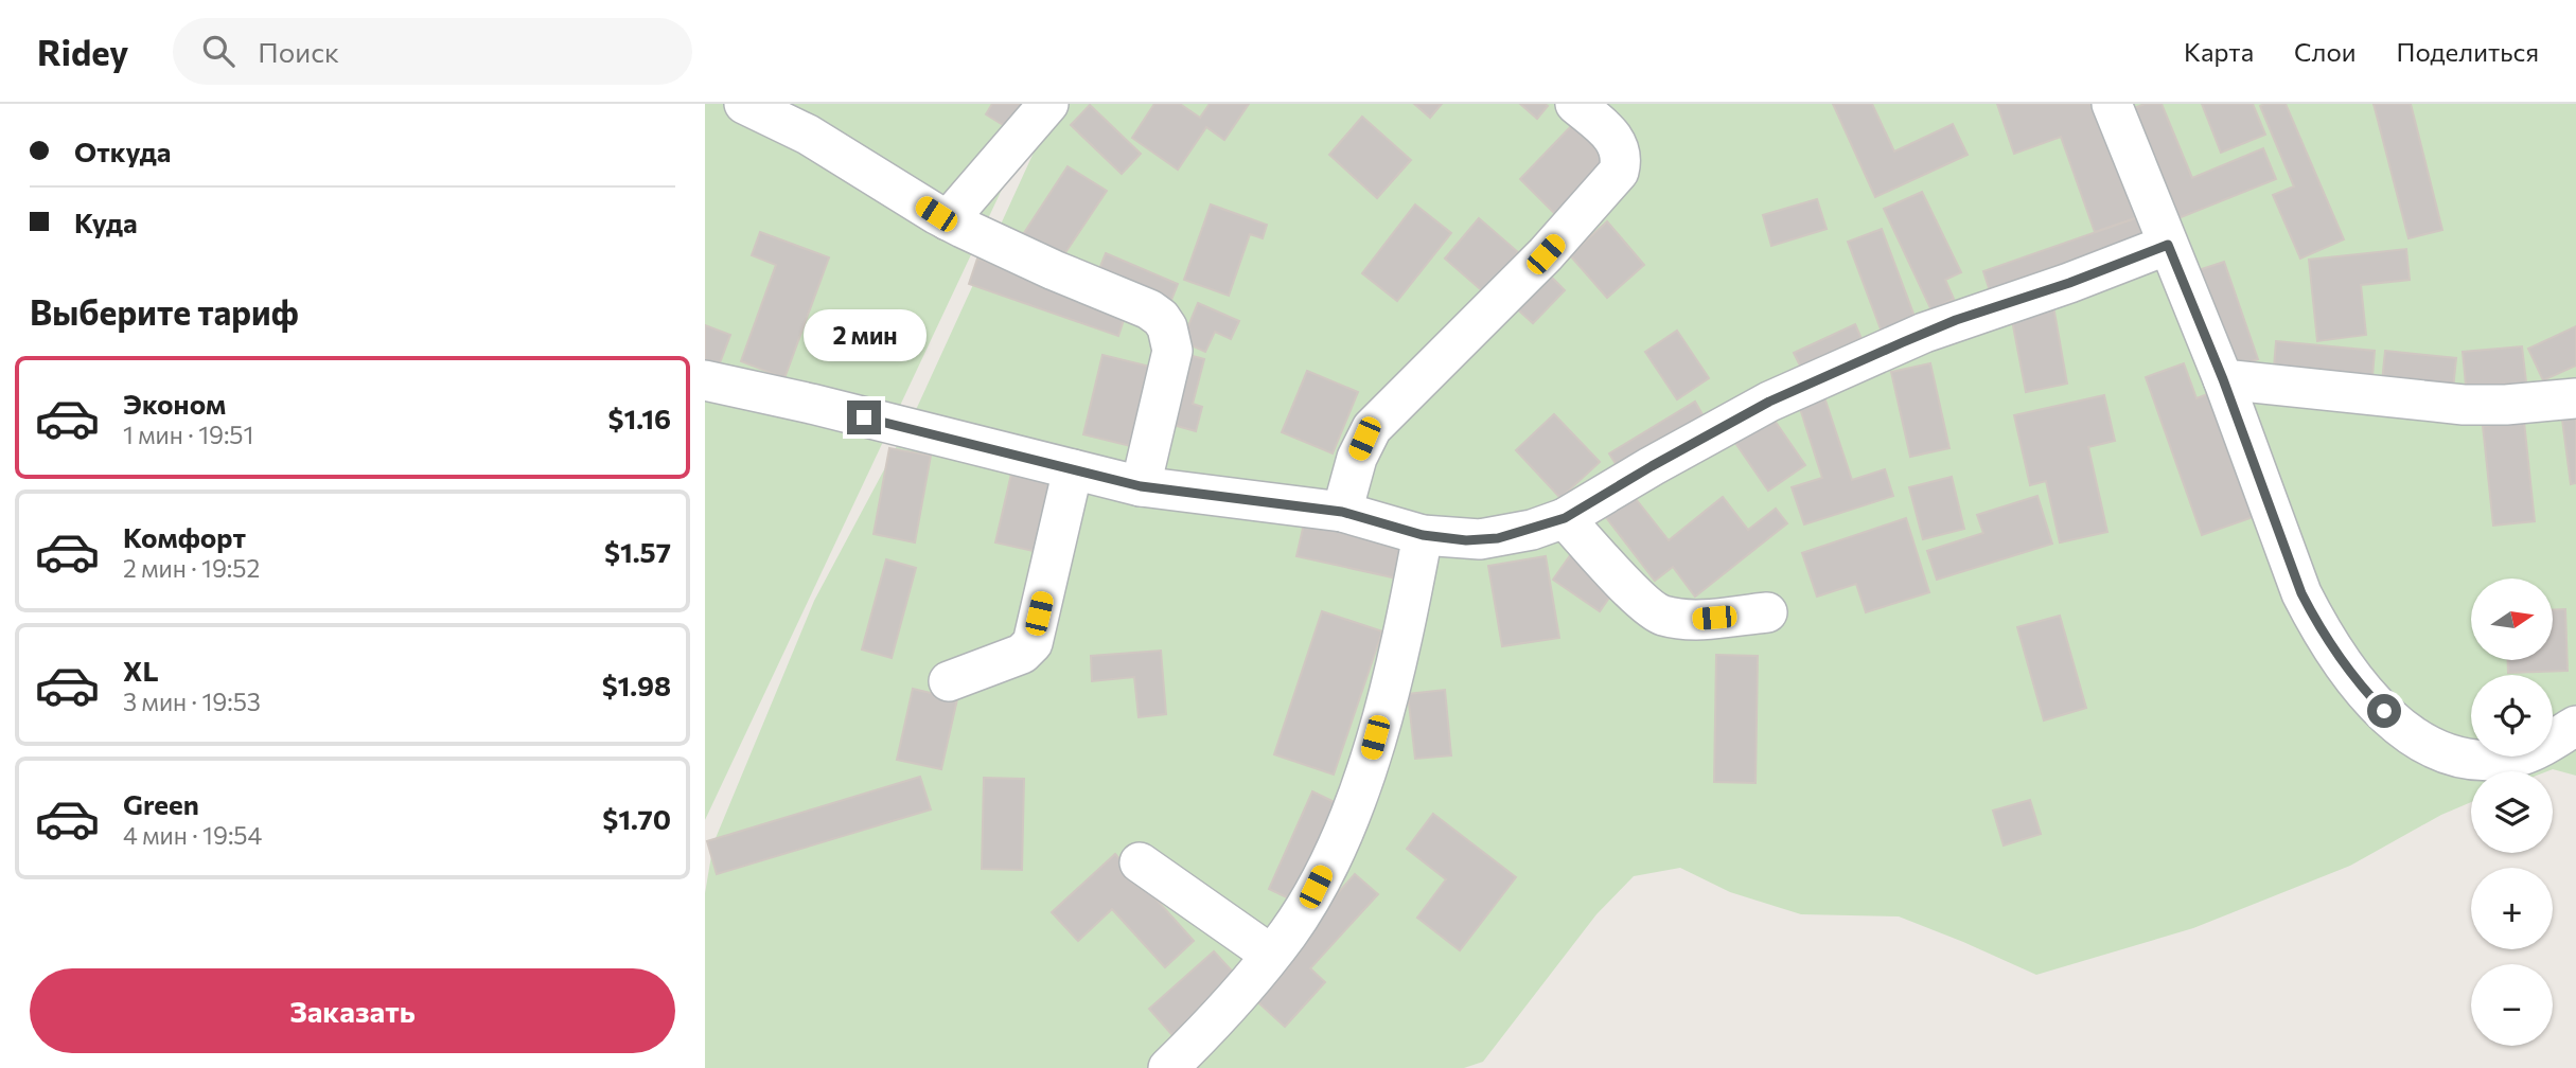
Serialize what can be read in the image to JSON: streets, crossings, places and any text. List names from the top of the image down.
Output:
{
  "north": "right",
  "page": {
    "header": "Ridey",
    "search": "Поиск",
    "nav": ["Карта", "Слои", "Поделиться"],
    "banner": ["Откуда", "Куда"],
    "heading": "Выберите тариф",
    "bubble": "2 мин",
    "list": [
      {
        "name": "Эконом",
        "note": "1 мин · 19:51",
        "value": "$1.16"
      },
      {
        "name": "Комфорт",
        "note": "2 мин · 19:52",
        "value": "$1.57"
      },
      {
        "name": "XL",
        "note": "3 мин · 19:53",
        "value": "$1.98"
      },
      {
        "name": "Green",
        "note": "4 мин · 19:54",
        "value": "$1.70"
      }
    ],
    "map_buttons": ["+", "−"],
    "buttons": "Заказать"
  }
}
